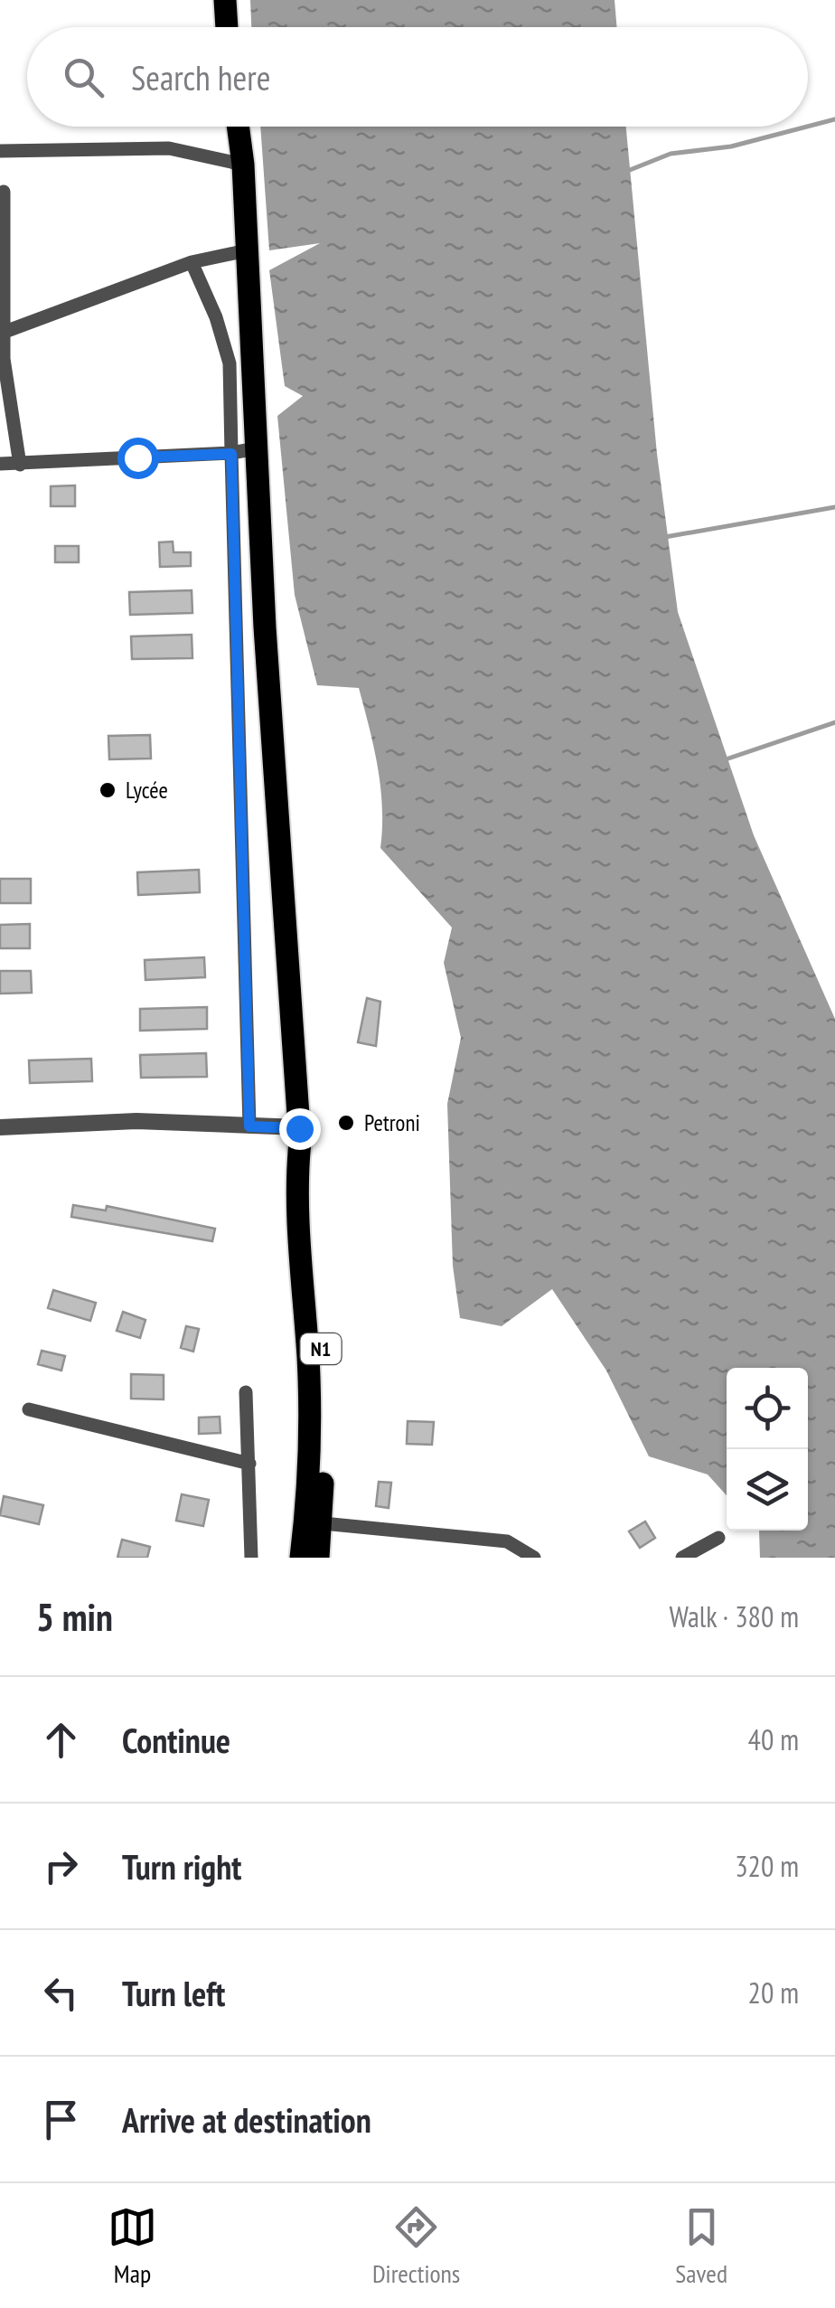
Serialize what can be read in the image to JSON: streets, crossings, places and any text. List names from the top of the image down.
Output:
{
  "streets": {
    "highway": ["N1"]
  },
  "places": ["Lycée", "Petroni"],
  "page": {
    "search": "Search here",
    "heading": ["5 min", "Walk · 380 m"],
    "list": [
      ["Continue", "40 m"],
      ["Turn right", "320 m"],
      ["Turn left", "20 m"],
      "Arrive at destination"
    ],
    "nav": ["Map", "Directions", "Saved"]
  }
}
